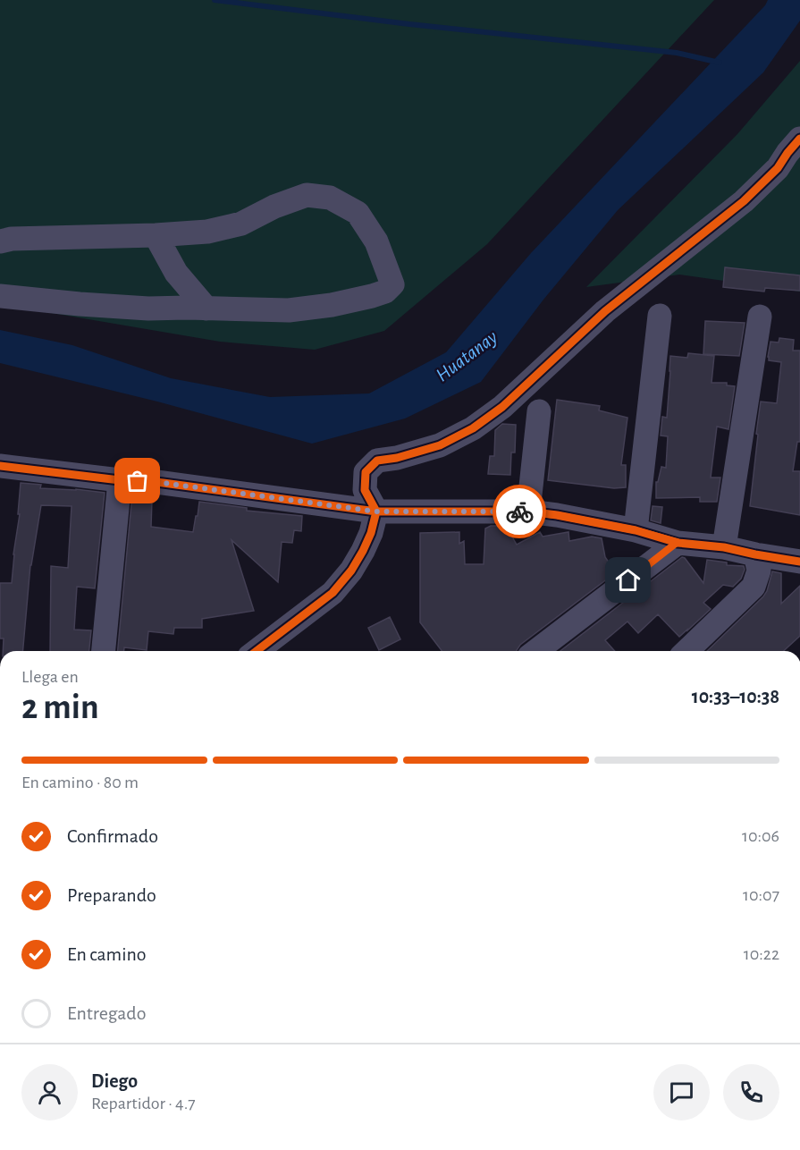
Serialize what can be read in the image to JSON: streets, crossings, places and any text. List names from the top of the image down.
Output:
{
  "water": ["Huatanay"],
  "page": {
    "heading": ["2 min", "Llega en", "10:33–10:38"],
    "panel": ["Diego", "Repartidor · 4.7"],
    "bar": "En camino · 80 m",
    "list": [
      ["Confirmado", "10:06"],
      ["Preparando", "10:07"],
      ["En camino", "10:22"],
      "Entregado"
    ]
  }
}
